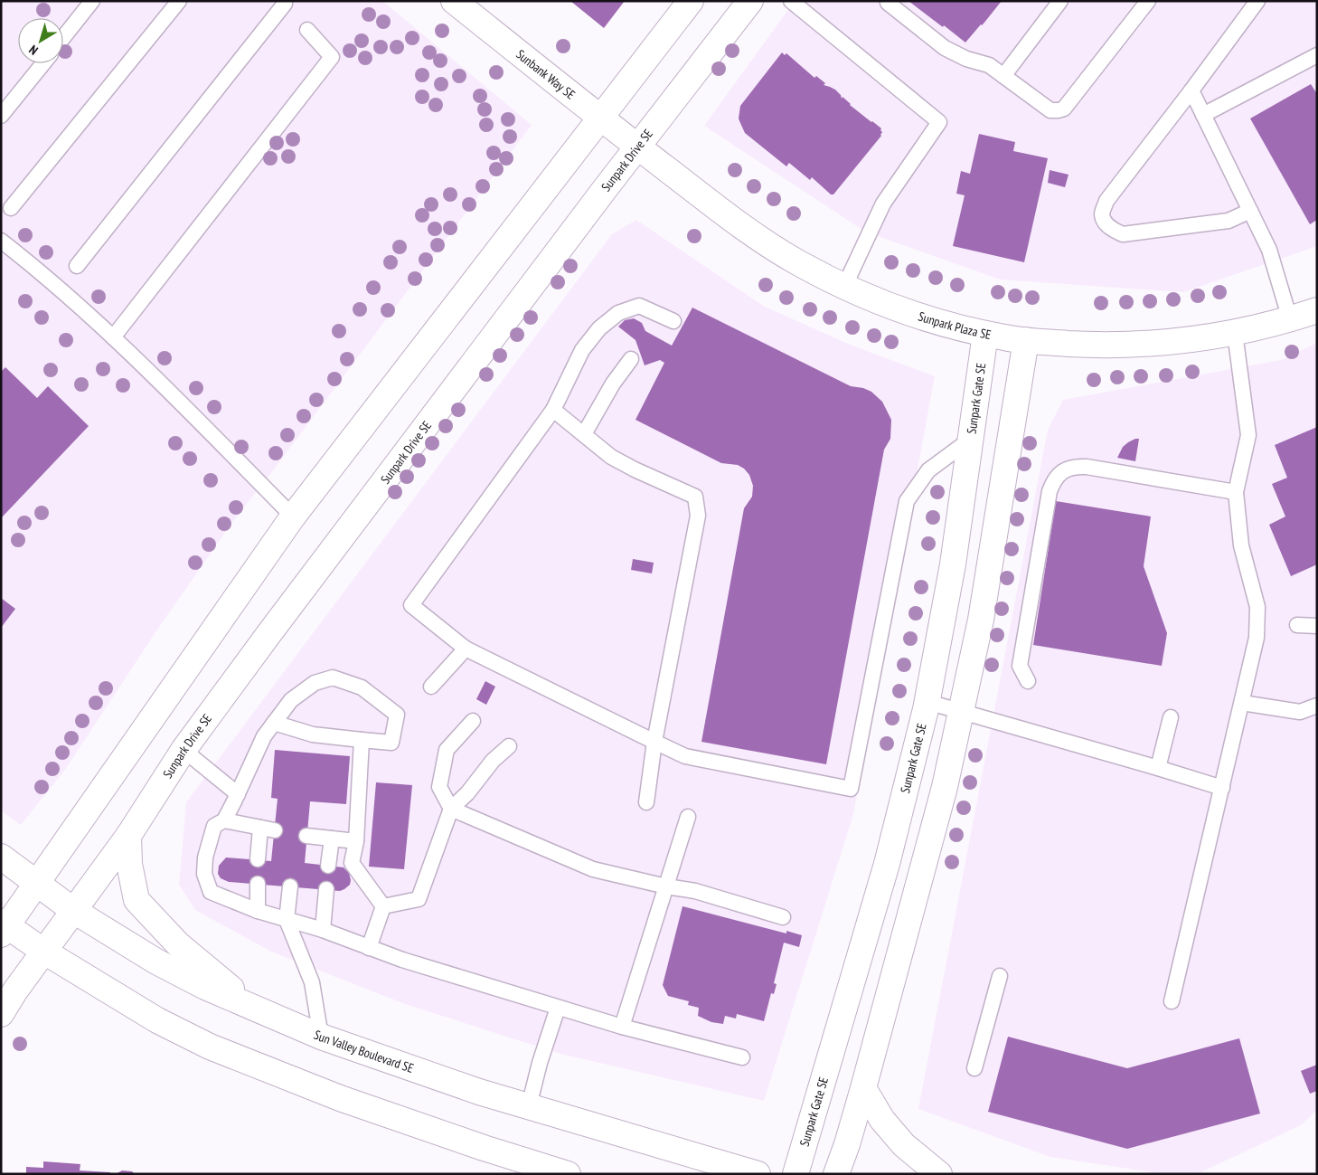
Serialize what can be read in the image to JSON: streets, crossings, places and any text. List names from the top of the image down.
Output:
{
  "streets": {
    "street": [
      "Sunbank Way SE",
      "Sunpark Drive SE",
      "Sunpark Plaza SE",
      "Sunpark Gate SE",
      "Sun Valley Boulevard SE"
    ]
  },
  "crossings": [
    ["Sunbank Way SE", "Sunpark Drive SE"],
    ["Sunbank Way SE", "Sunpark Plaza SE"],
    ["Sunpark Drive SE", "Sunpark Plaza SE"],
    ["Sunpark Drive SE", "Sun Valley Boulevard SE"],
    ["Sunpark Plaza SE", "Sunpark Gate SE"]
  ],
  "north": "bottom left"
}
